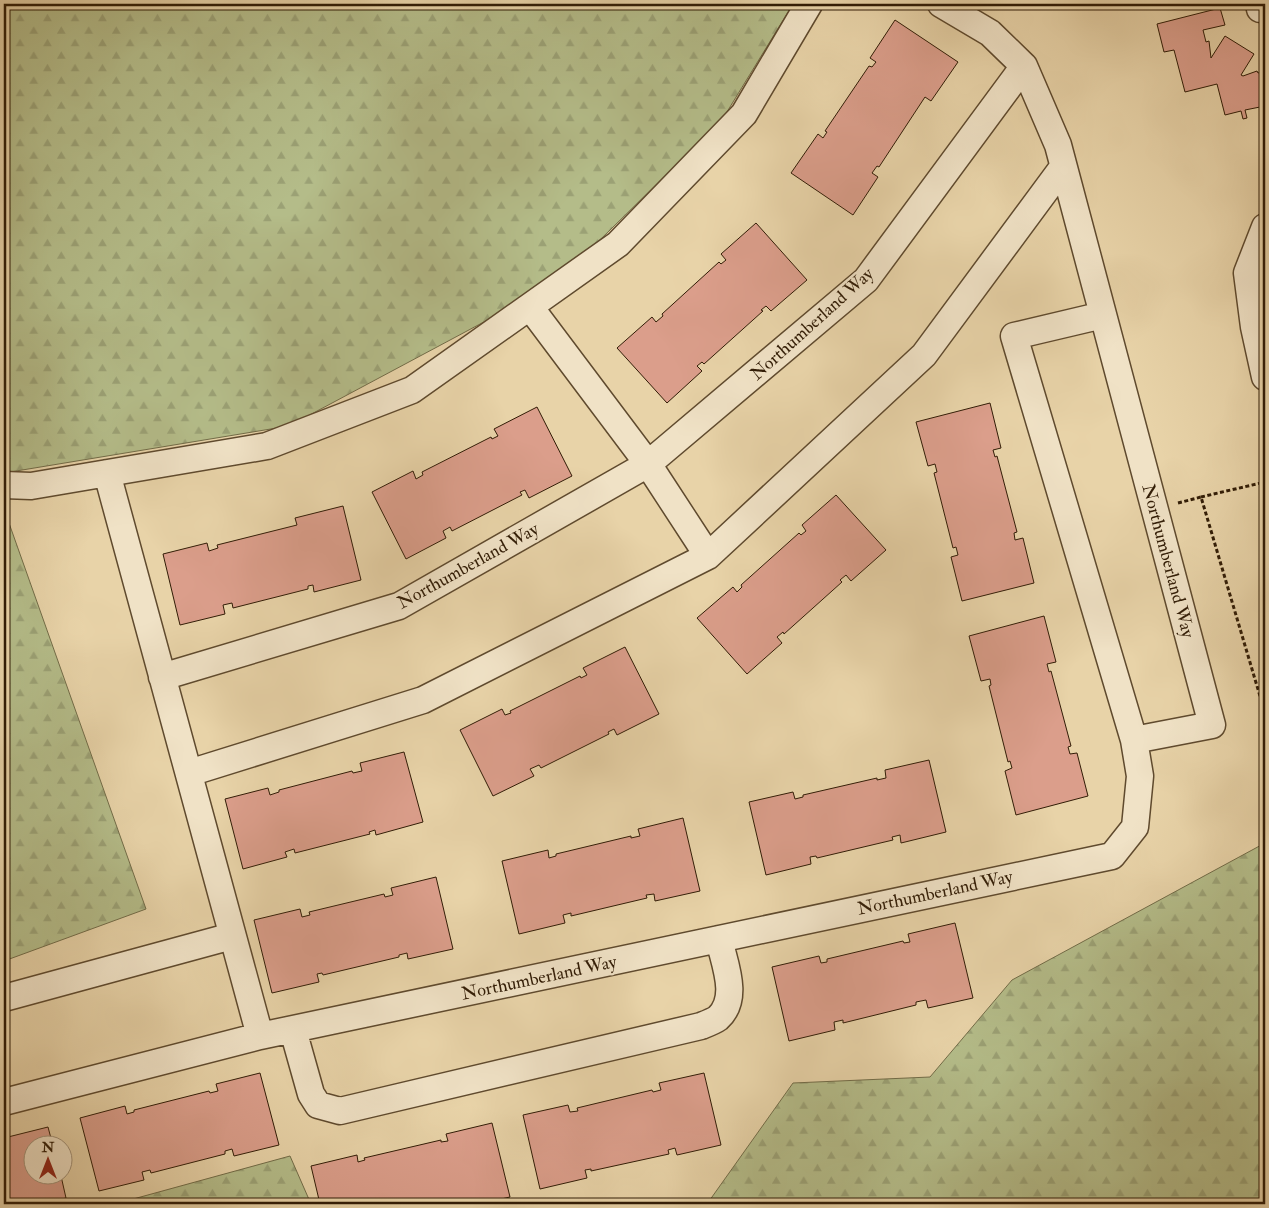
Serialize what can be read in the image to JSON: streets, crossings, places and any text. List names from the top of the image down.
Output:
{
  "streets": {
    "street": ["Northumberland Way"]
  },
  "north": "top"
}
